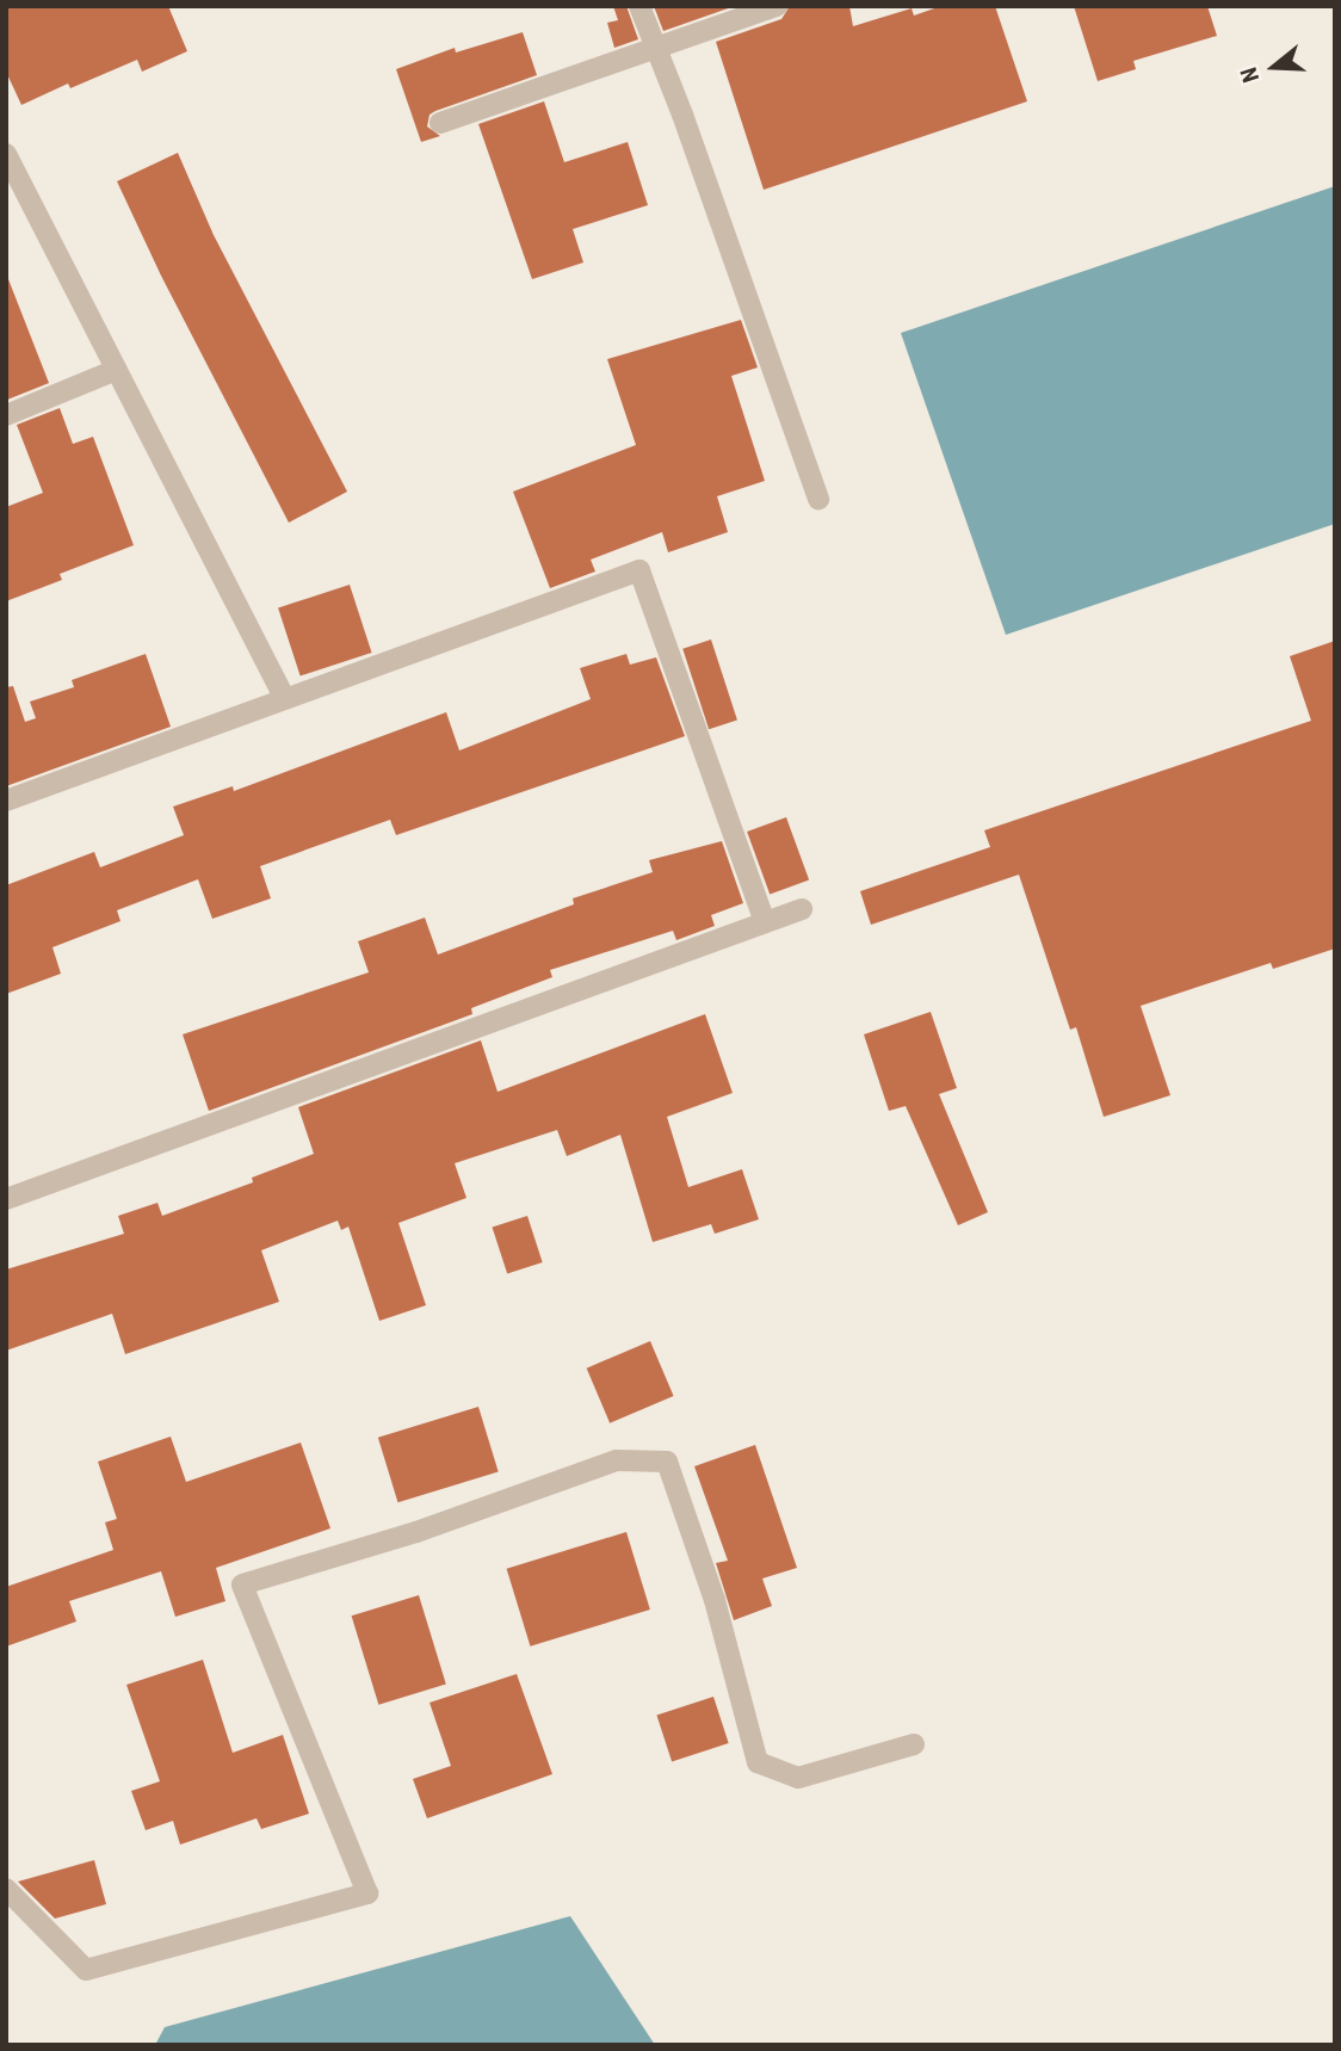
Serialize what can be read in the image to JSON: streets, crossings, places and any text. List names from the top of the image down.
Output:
{
  "north": "left"
}
